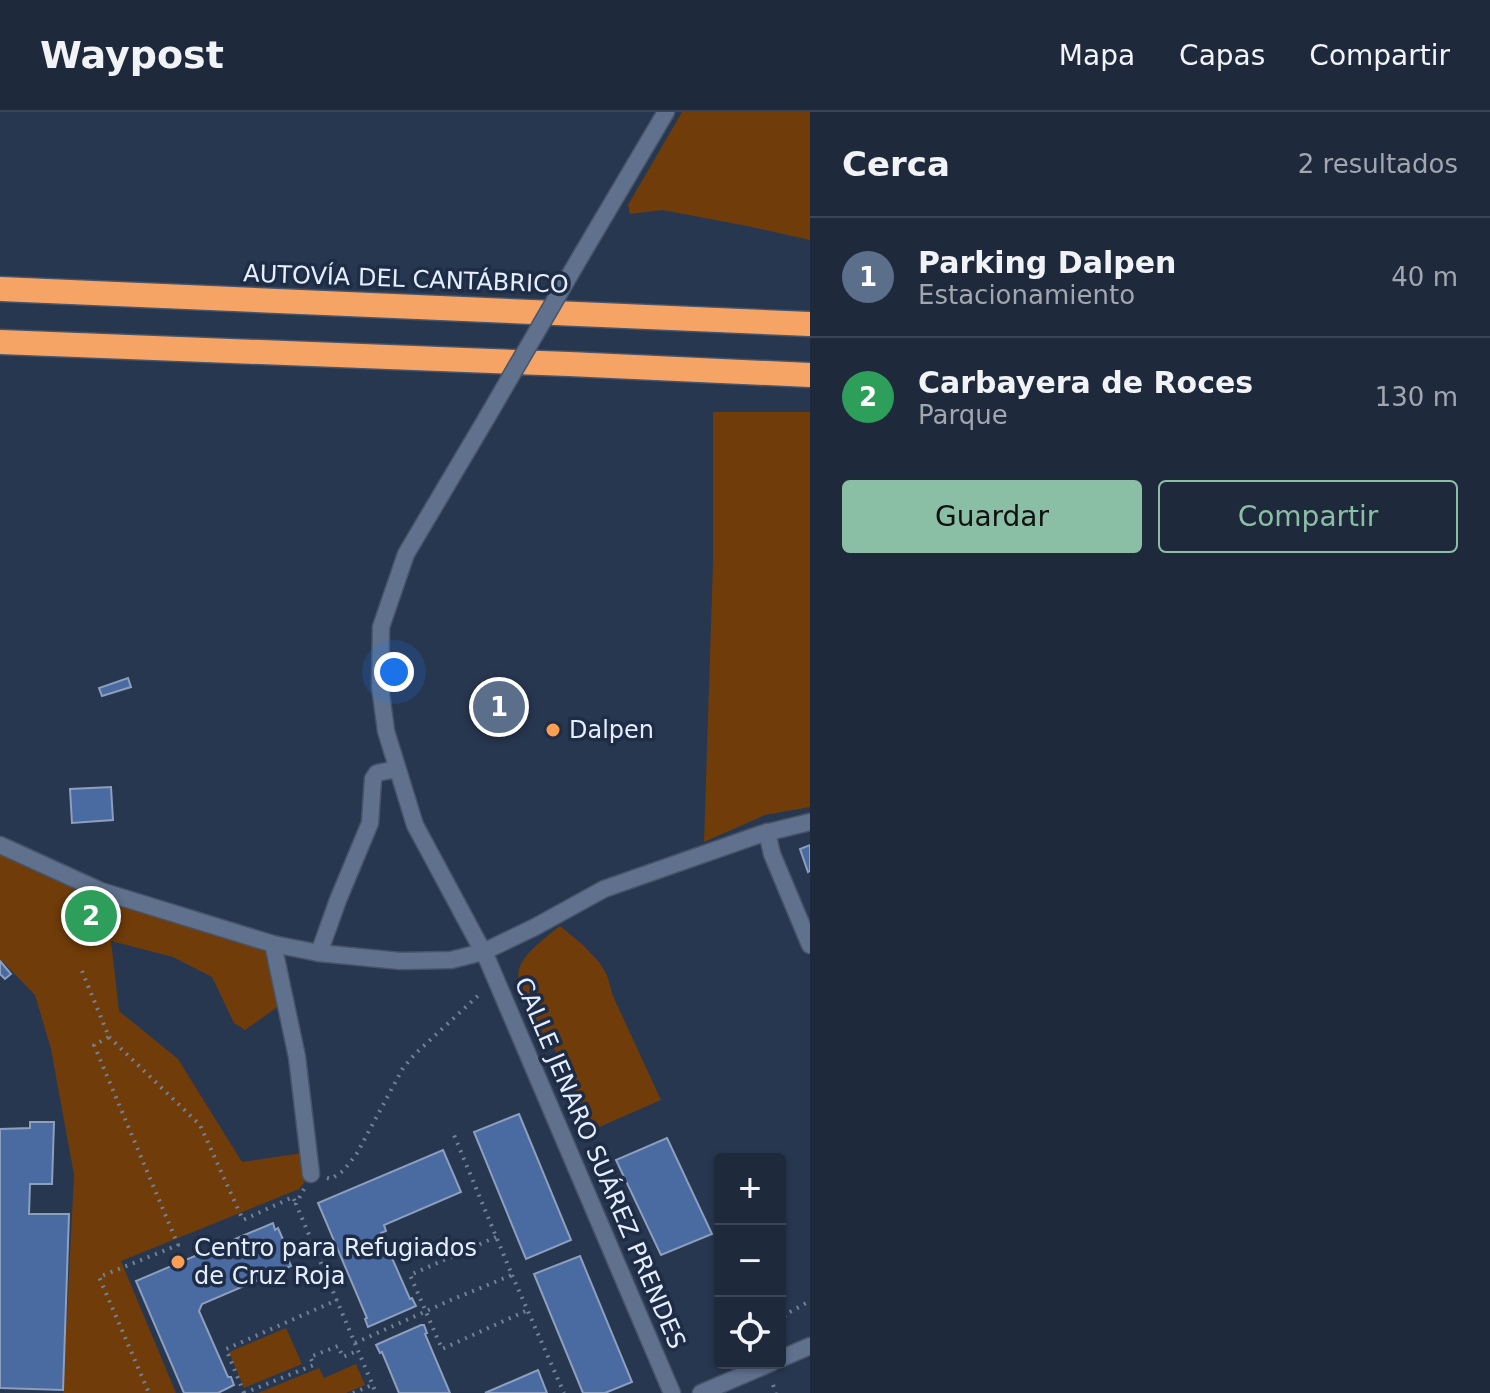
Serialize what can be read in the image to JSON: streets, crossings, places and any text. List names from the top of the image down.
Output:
{
  "streets": {
    "highway": ["AUTOVÍA DEL CANTÁBRICO"],
    "street": ["CALLE JENARO SUÁREZ PRENDES"]
  },
  "places": ["Dalpen", "Centro para Refugiados de Cruz Roja"],
  "page": {
    "header": "Waypost",
    "nav": ["Mapa", "Capas", "Compartir"],
    "heading": ["Cerca", "2 resultados"],
    "list": [
      {
        "mark": "1",
        "name": "Parking Dalpen",
        "note": "Estacionamiento",
        "value": "40 m"
      },
      {
        "mark": "2",
        "name": "Carbayera de Roces",
        "note": "Parque",
        "value": "130 m"
      }
    ],
    "buttons": ["Guardar", "Compartir"],
    "pins": ["1", "2"],
    "map_buttons": ["+", "−"]
  }
}
